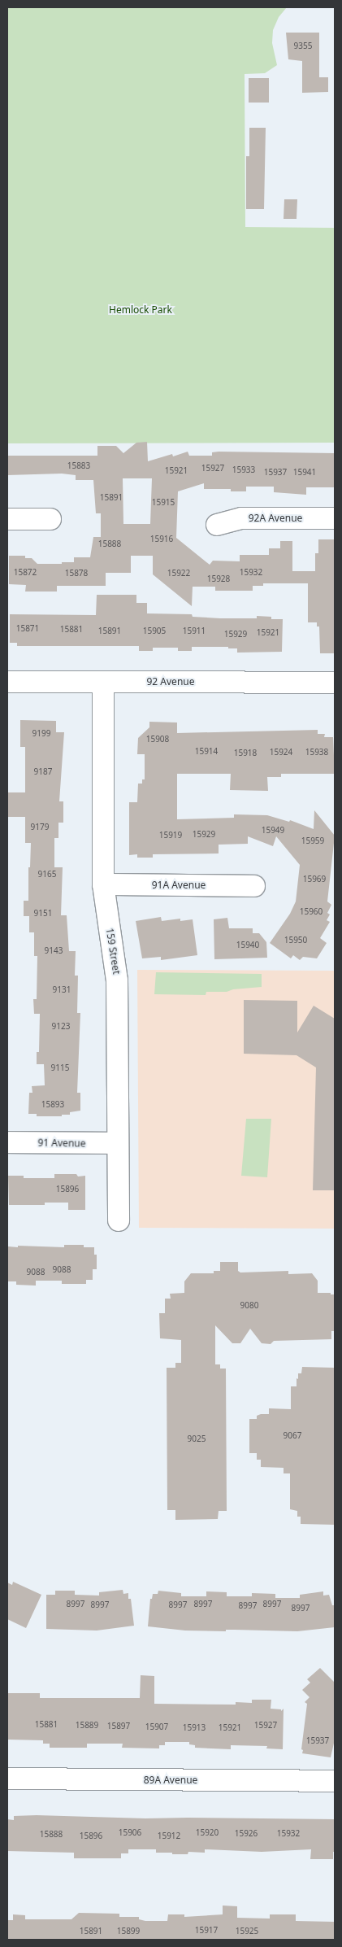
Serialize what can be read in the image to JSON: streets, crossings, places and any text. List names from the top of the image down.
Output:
{
  "streets": {
    "street": [
      "92A Avenue",
      "92 Avenue",
      "91A Avenue",
      "159 Street",
      "91 Avenue",
      "89A Avenue"
    ]
  },
  "crossings": [
    ["92 Avenue", "159 Street"],
    ["91A Avenue", "159 Street"],
    ["159 Street", "91 Avenue"]
  ],
  "parks": ["Hemlock Park"],
  "house_numbers": [
    "9355",
    "15883",
    "15927",
    "15933",
    "15921",
    "15937",
    "15941",
    "15891",
    "15915",
    "15916",
    "15888",
    "15872",
    "15932",
    "15878",
    "15922",
    "15928",
    "15871",
    "15881",
    "15891",
    "15905",
    "15911",
    "15921",
    "15929",
    "9199",
    "15908",
    "15914",
    "15924",
    "15938",
    "15918",
    "9187",
    "9179",
    "15949",
    "15929",
    "15919",
    "15959",
    "9165",
    "15969",
    "15960",
    "9151",
    "15950",
    "15940",
    "9143",
    "9131",
    "9123",
    "9115",
    "15893",
    "15896",
    "9088",
    "9088",
    "9080",
    "9067",
    "9025",
    "8997",
    "8997",
    "8997",
    "8997",
    "8997",
    "8997",
    "8997",
    "15881",
    "15889",
    "15927",
    "15897",
    "15907",
    "15913",
    "15921",
    "15937",
    "15906",
    "15920",
    "15926",
    "15932",
    "15888",
    "15896",
    "15912",
    "15917",
    "15891",
    "15899",
    "15925"
  ]
}
